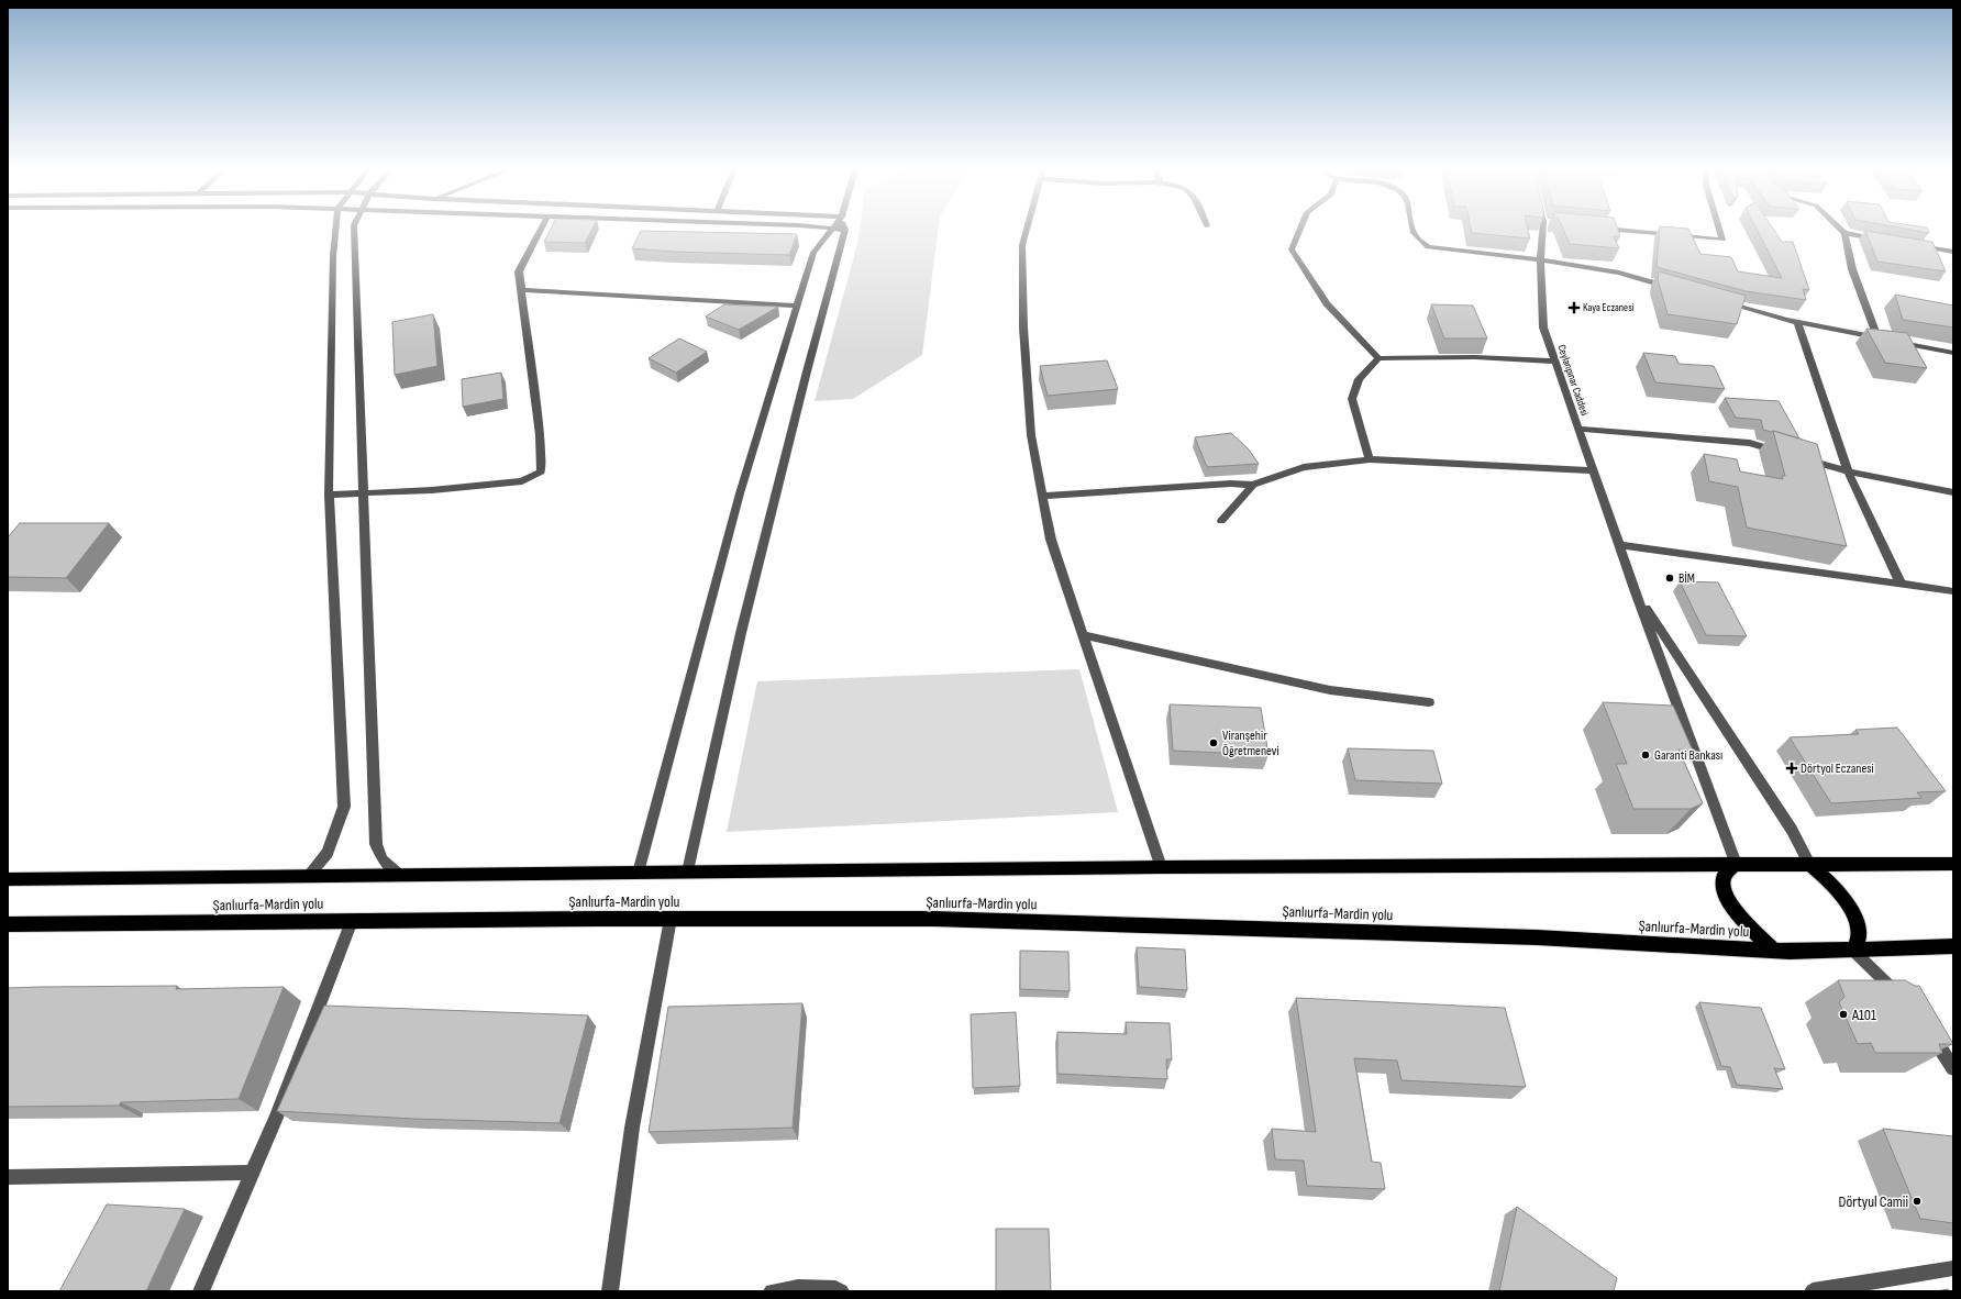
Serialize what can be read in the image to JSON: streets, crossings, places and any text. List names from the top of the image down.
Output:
{
  "streets": {
    "highway": ["Şanlıurfa-Mardin yolu"],
    "street": ["Ceylanpınar Caddesi"]
  },
  "places": {
    "health": ["Kaya Eczanesi", "Dörtyol Eczanesi"],
    "other": [
      "BİM",
      "Viranşehir Öğretmenevi",
      "Garanti Bankası",
      "A101",
      "Dörtyul Camii"
    ]
  }
}
